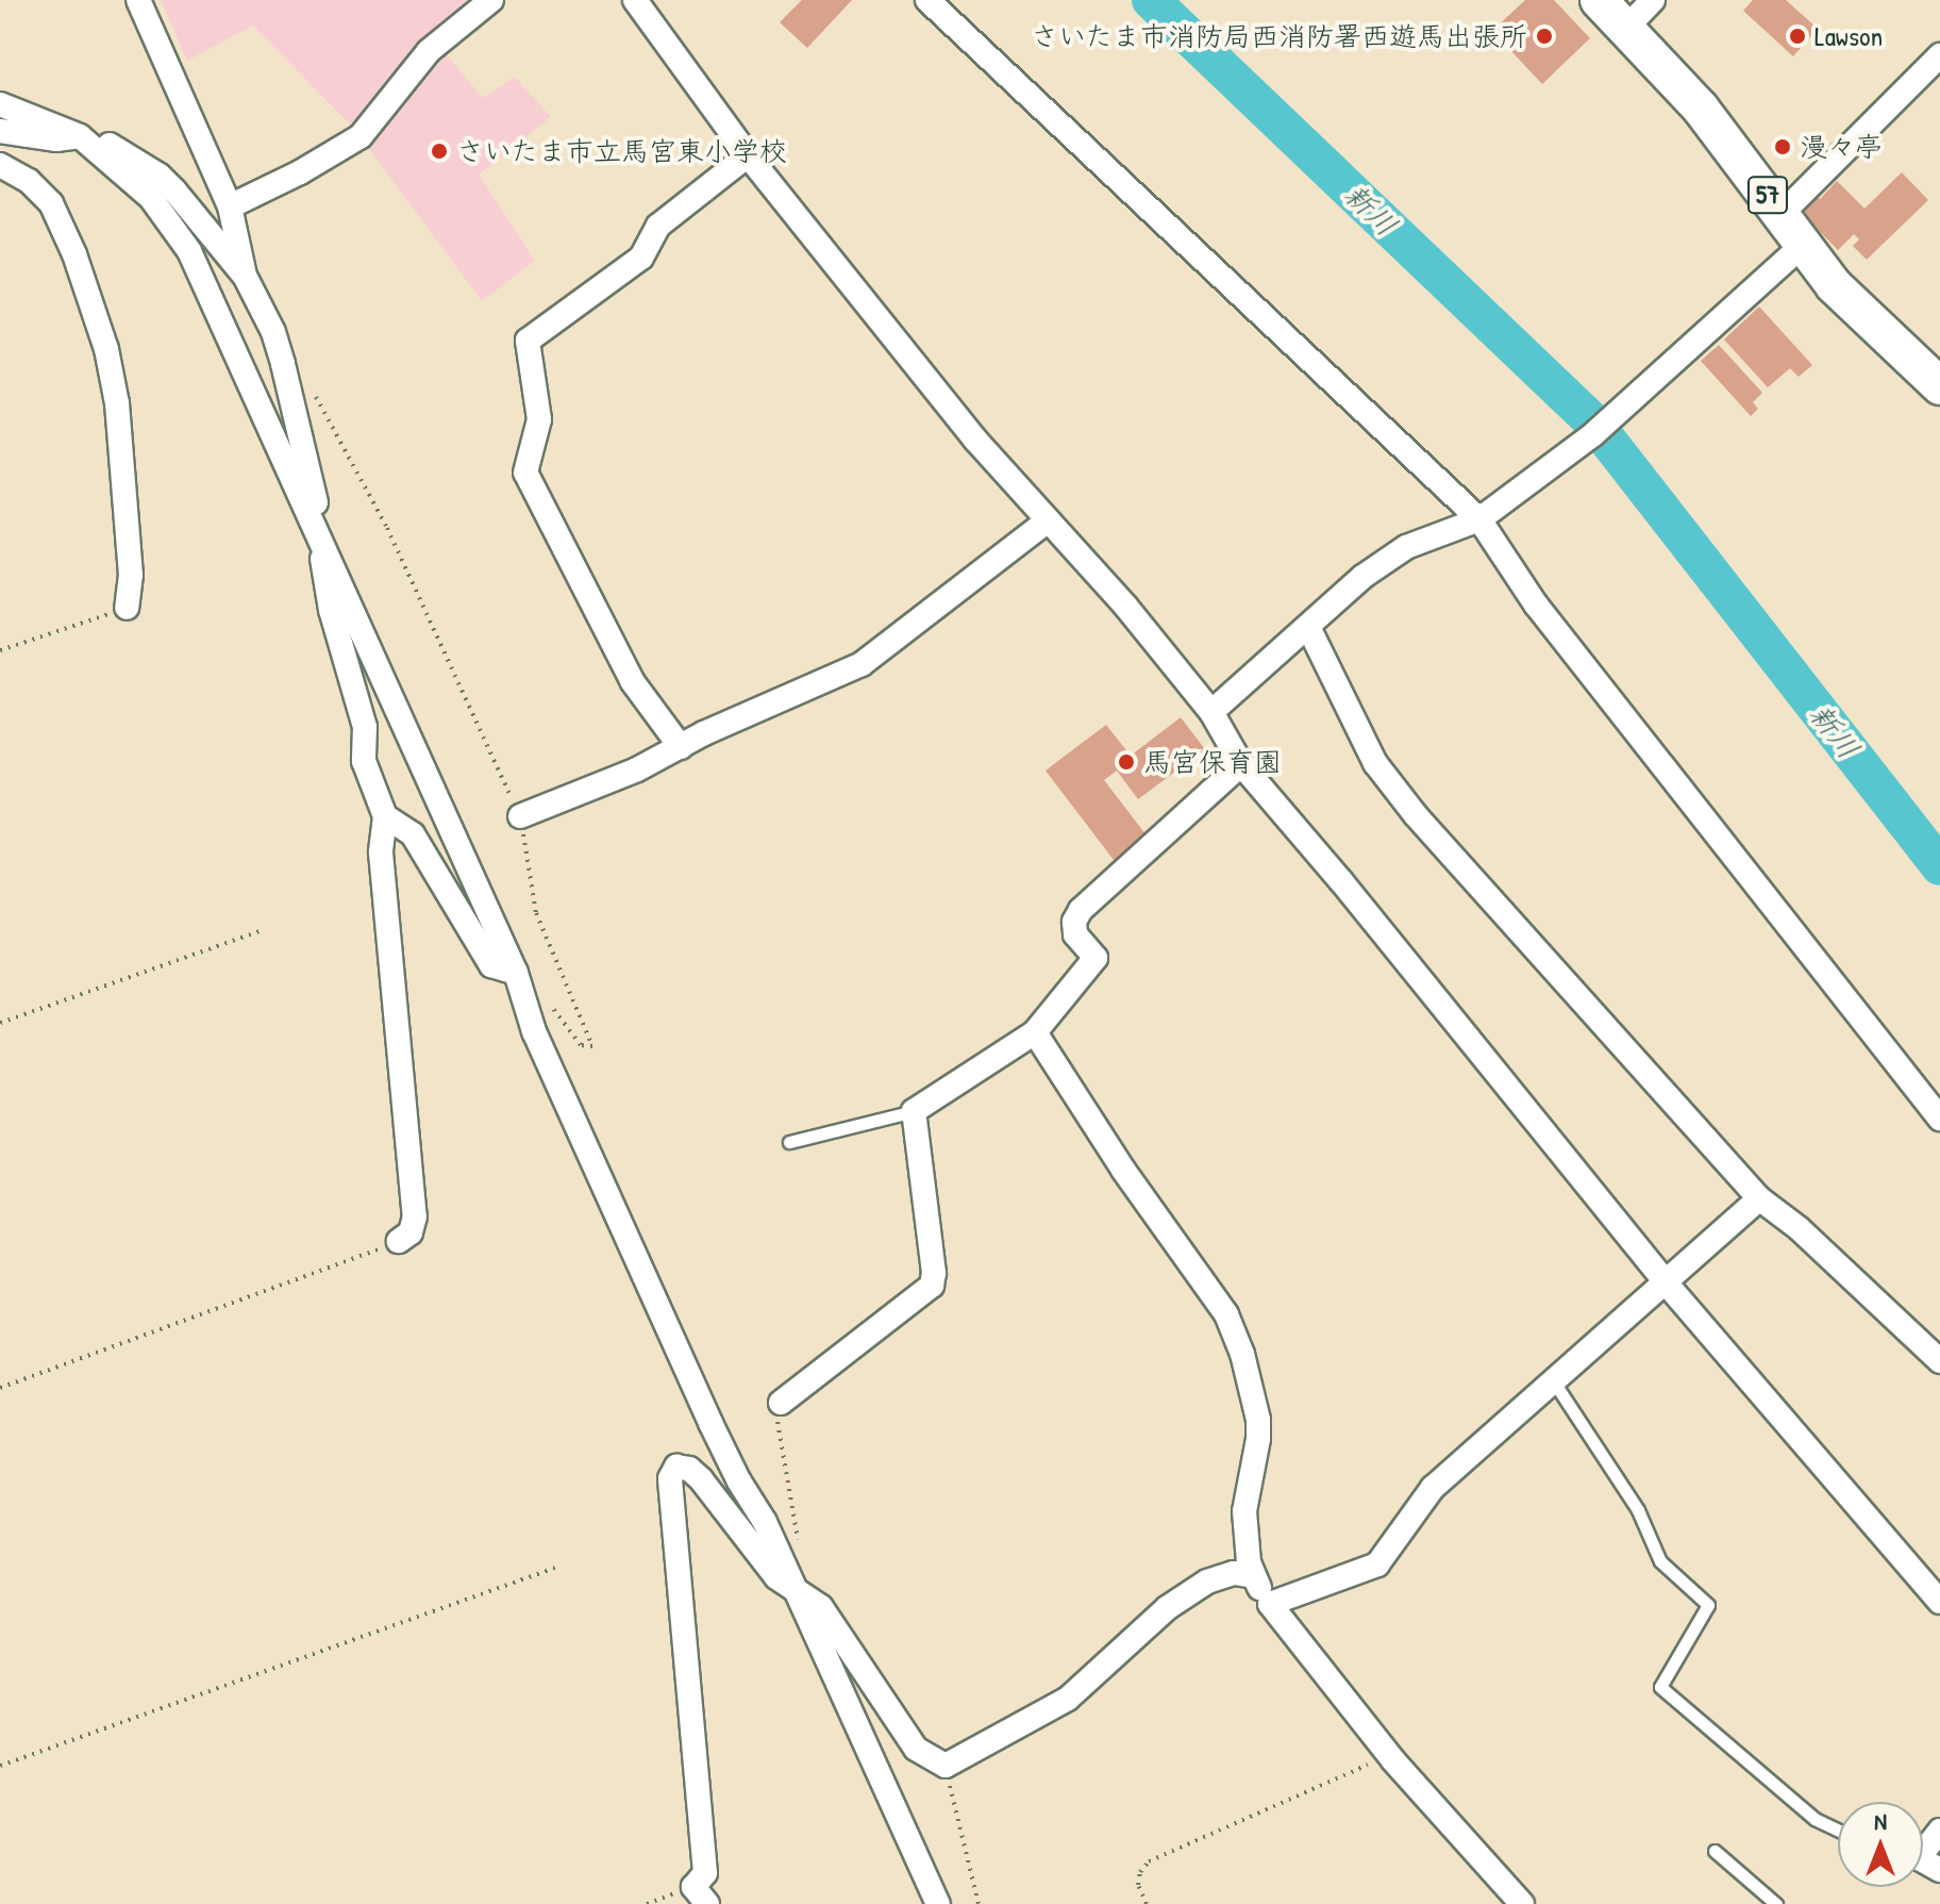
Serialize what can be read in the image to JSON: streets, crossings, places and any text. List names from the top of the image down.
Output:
{
  "streets": {
    "main road": ["57"]
  },
  "water": ["新川"],
  "places": [
    "さいたま市消防局西消防署西遊馬出張所",
    "Lawson",
    "漫々亭",
    "さいたま市立馬宮東小学校",
    "馬宮保育園"
  ],
  "north": "top"
}
